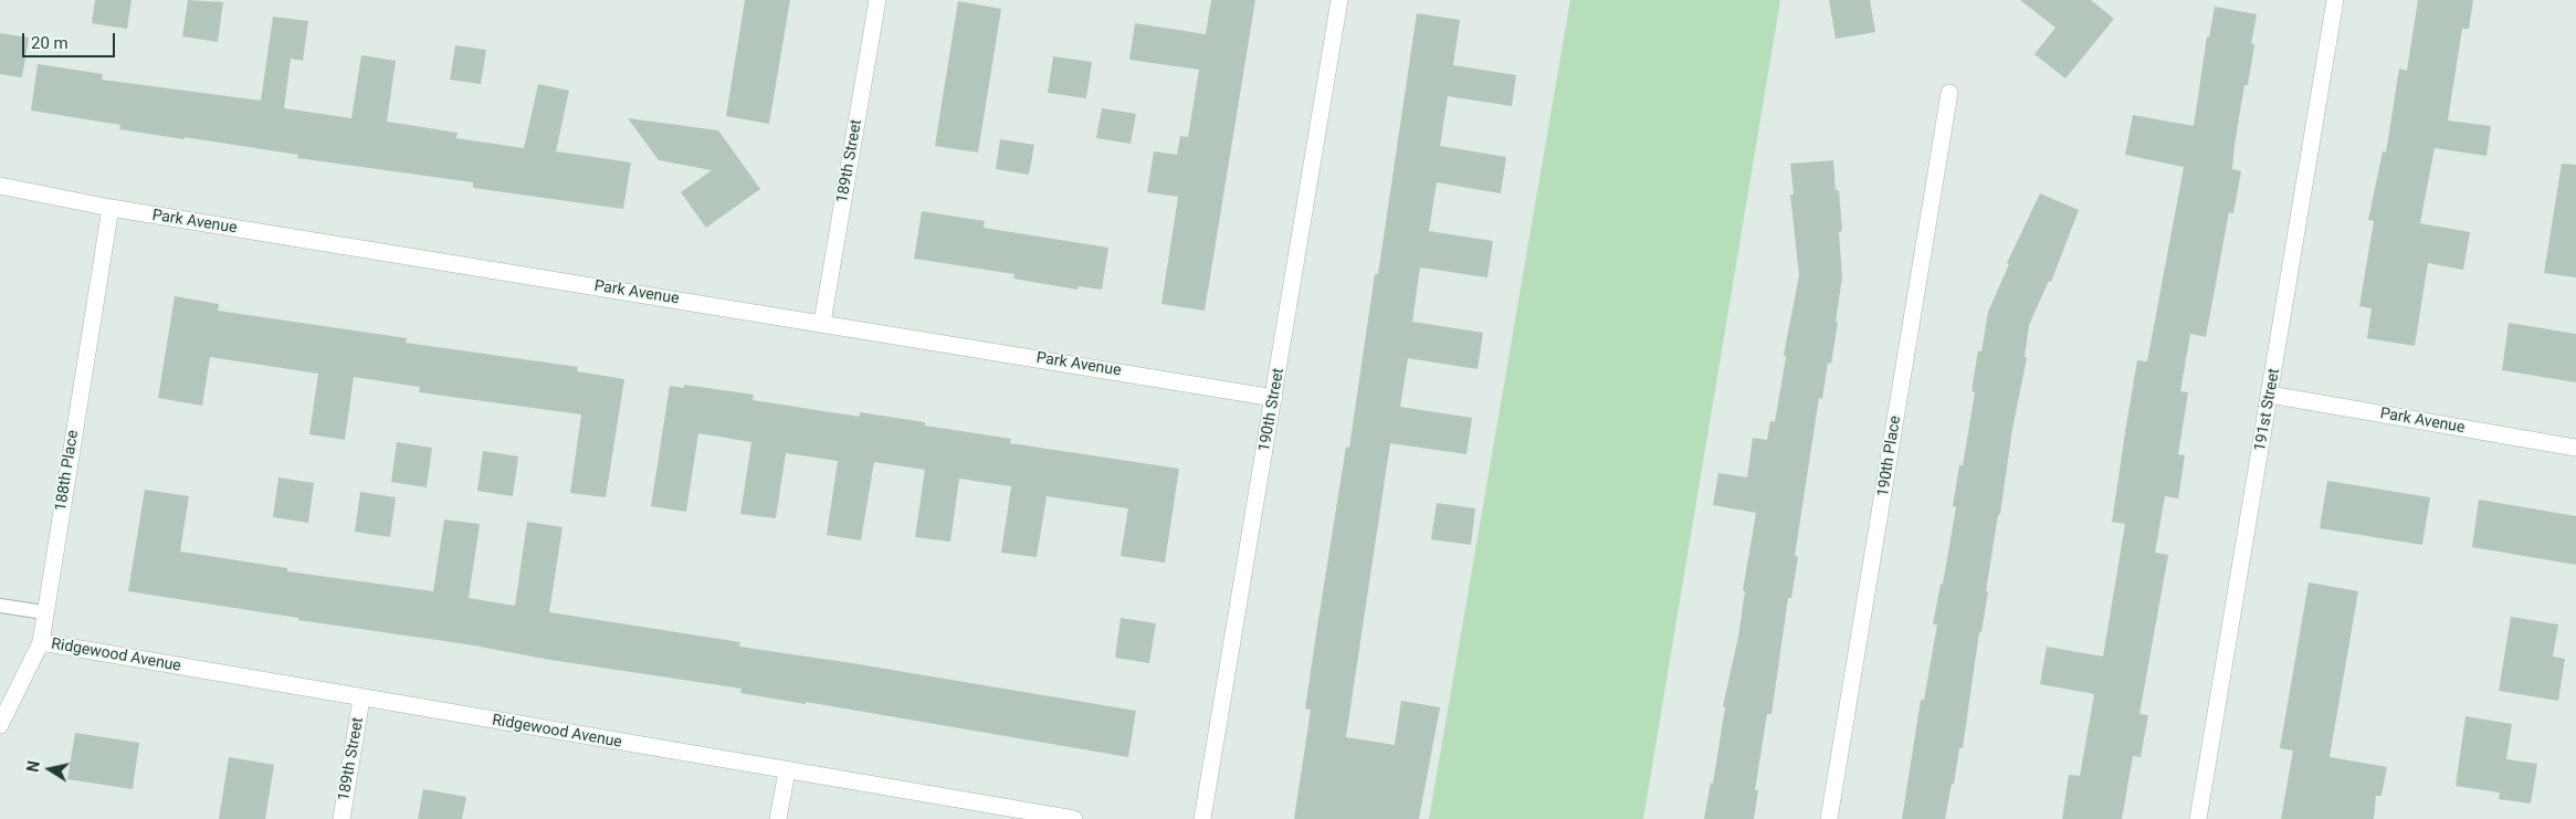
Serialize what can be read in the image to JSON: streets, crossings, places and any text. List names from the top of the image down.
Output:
{
  "streets": {
    "street": [
      "189th Street",
      "Park Avenue",
      "190th Street",
      "191st Street",
      "190th Place",
      "188th Place",
      "Ridgewood Avenue"
    ]
  },
  "crossings": [
    ["189th Street", "Park Avenue"],
    ["189th Street", "Ridgewood Avenue"],
    ["Park Avenue", "190th Street"],
    ["Park Avenue", "191st Street"],
    ["Park Avenue", "188th Place"],
    ["188th Place", "Ridgewood Avenue"]
  ],
  "scale_bar": "20 m",
  "north": "left"
}
